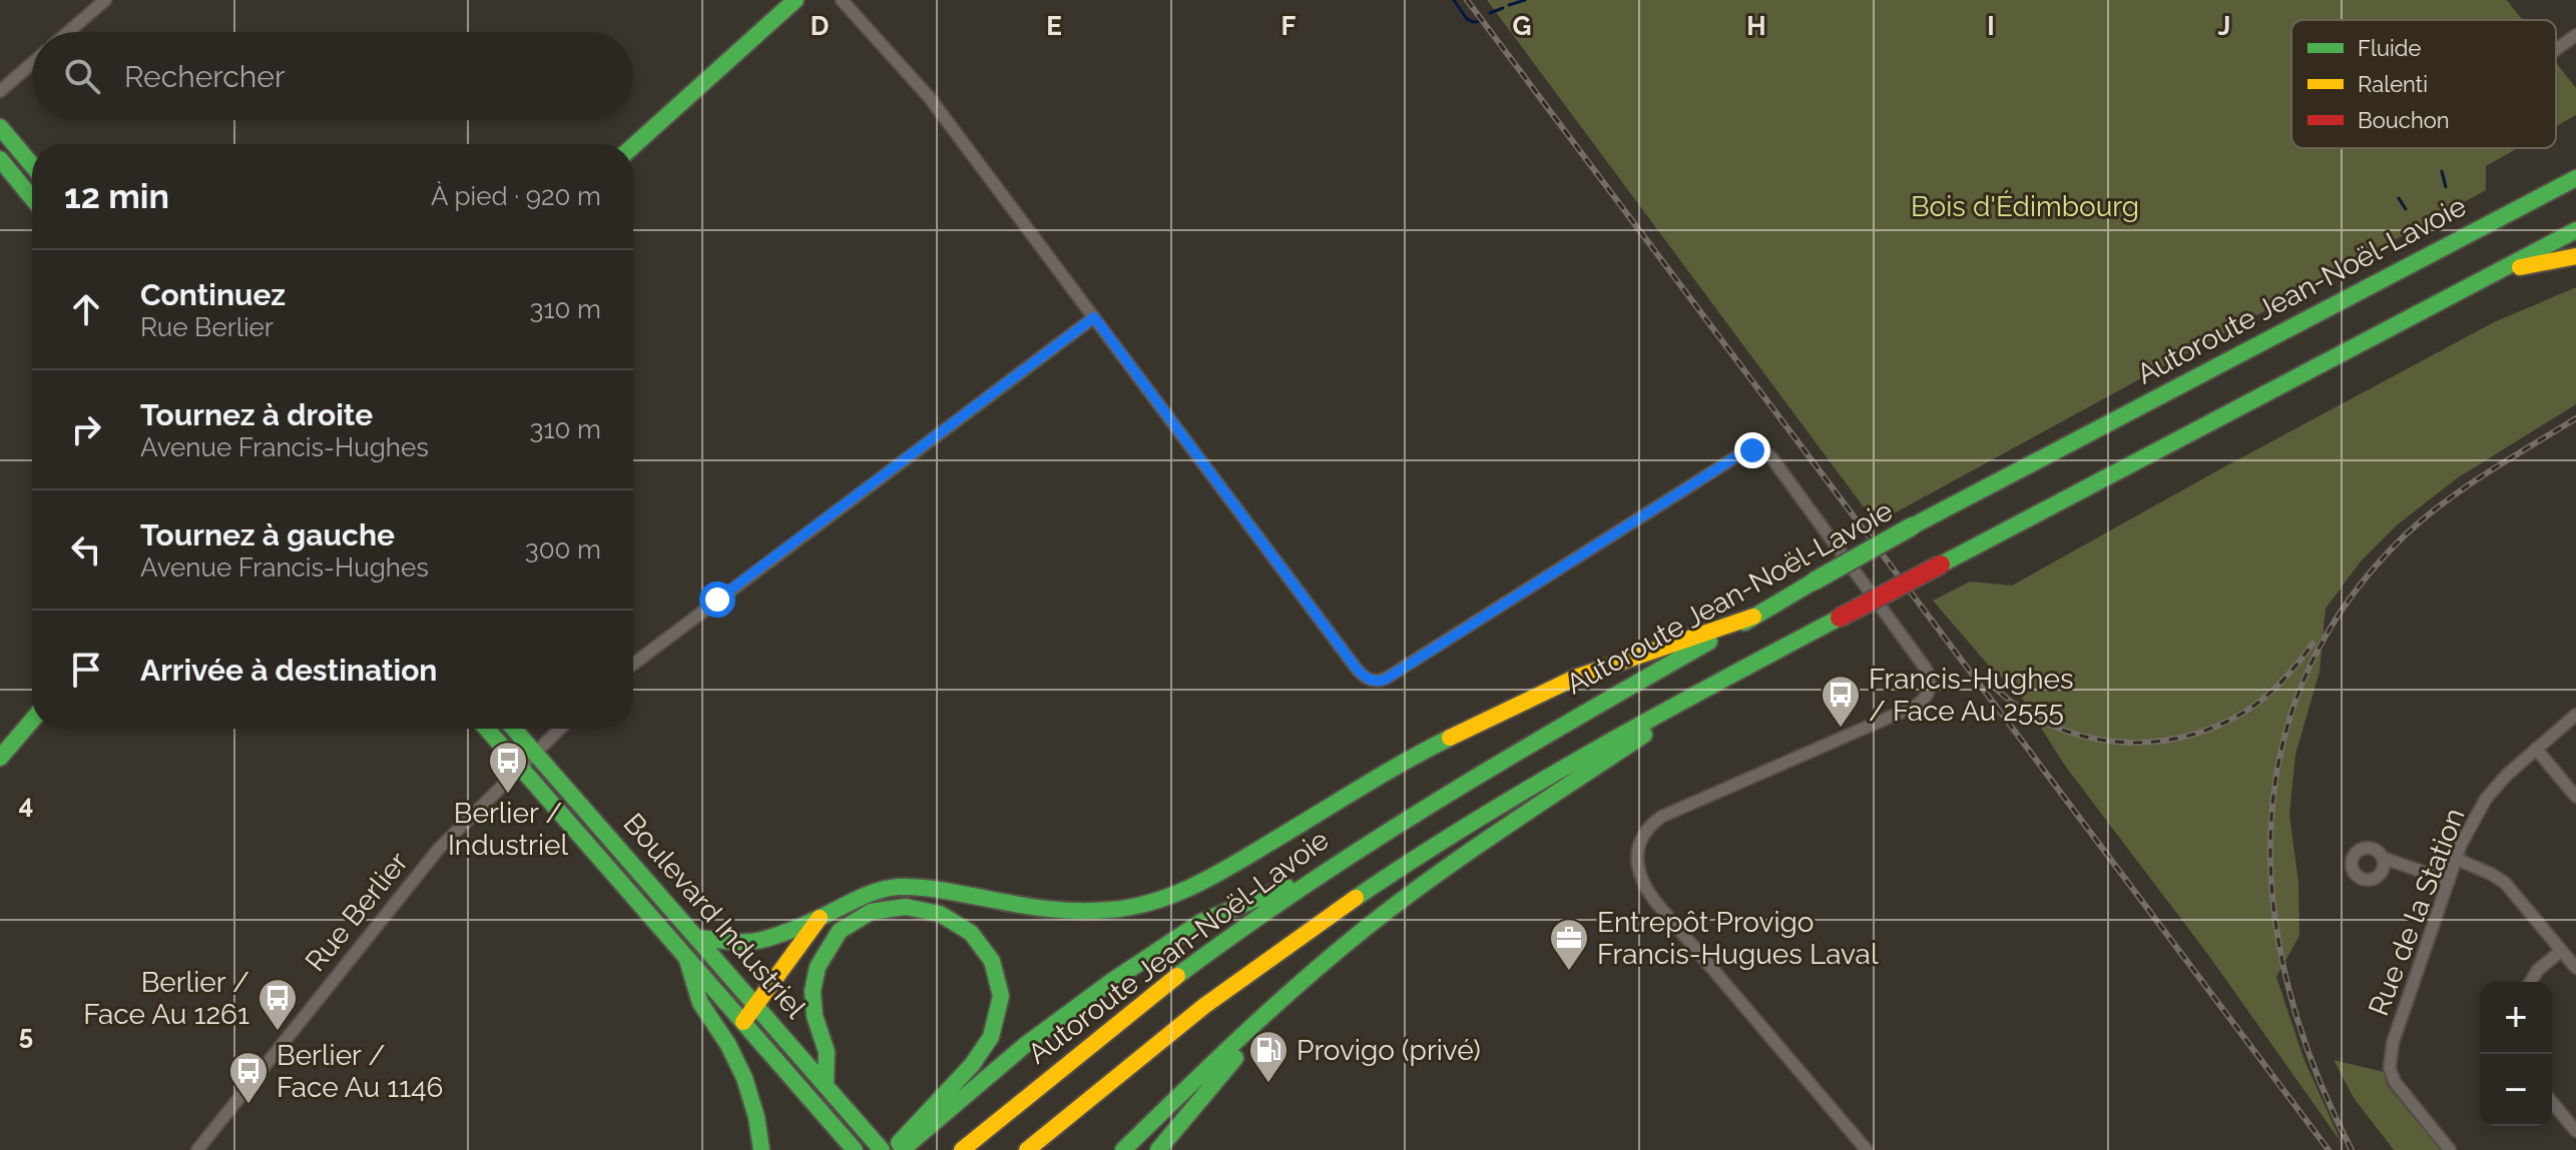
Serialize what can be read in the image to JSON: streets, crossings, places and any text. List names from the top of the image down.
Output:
{
  "streets": {
    "main road": ["Autoroute Jean-Noël-Lavoie", "Boulevard Industriel"],
    "street": ["Rue Berlier", "Rue de la Station"]
  },
  "crossings": [
    ["Rue Berlier", "Boulevard Industriel"]
  ],
  "parks": ["Bois d'Édimbourg"],
  "places": {
    "bus stop": [
      "Francis-Hughes / Face Au 2555",
      "Berlier / Industriel",
      "Berlier / Face Au 1261",
      "Berlier / Face Au 1146"
    ],
    "office": ["Entrepôt Provigo Francis-Hugues Laval"],
    "fuel station": ["Provigo (privé)"]
  },
  "legend": ["Fluide", "Ralenti", "Bouchon"],
  "page": {
    "search": "Rechercher",
    "heading": ["12 min", "À pied · 920 m"],
    "list": [
      ["Continuez", "Rue Berlier", "310 m"],
      ["Tournez à droite", "Avenue Francis-Hughes", "310 m"],
      ["Tournez à gauche", "Avenue Francis-Hughes", "300 m"],
      "Arrivée à destination"
    ],
    "map_buttons": ["+", "−"]
  },
  "grid": {
    "columns": [
      "D",
      "E",
      "F",
      "G",
      "H",
      "I",
      "J"
    ],
    "rows": ["4", "5"]
  }
}
